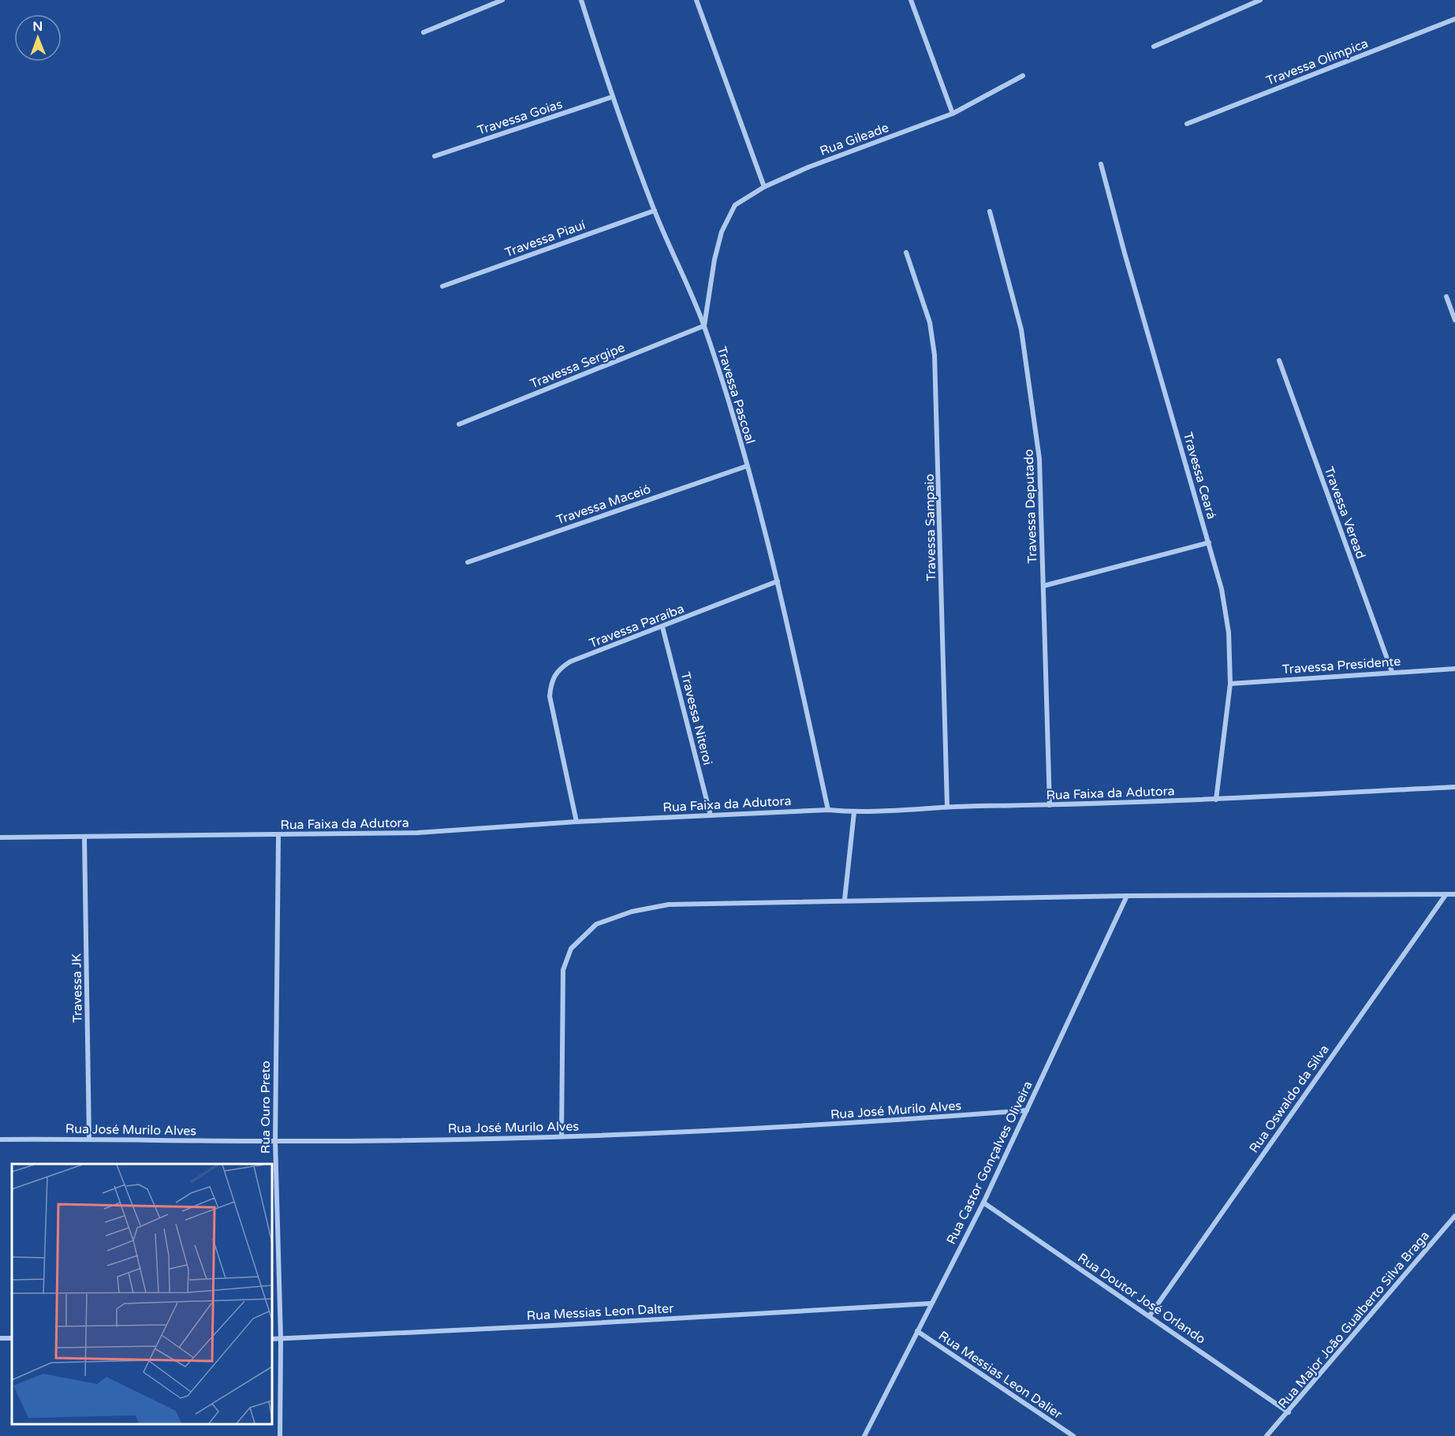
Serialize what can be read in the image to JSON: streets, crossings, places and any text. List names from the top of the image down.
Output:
{
  "streets": {
    "street": [
      "Travessa Olimpica",
      "Travessa Goias",
      "Rua Gileade",
      "Travessa Piauí",
      "Travessa Sergipe",
      "Travessa Pascoal",
      "Travessa Ceará",
      "Travessa Maceió",
      "Travessa Deputado",
      "Travessa Veread",
      "Travessa Sampaio",
      "Travessa Paraíba",
      "Travessa Presidente",
      "Travessa Niteroi",
      "Rua Faixa da Adutora",
      "Travessa JK",
      "Rua Oswaldo da Silva",
      "Rua Ouro Preto",
      "Rua José Murilo Alves",
      "Rua Castor Gonçalves Oliveira",
      "Rua Doutor José Orlando",
      "Rua Messias Leon Dalter",
      "Rua Major João Gualberto Silva Braga",
      "Rua Messias Leon Dalier"
    ]
  },
  "crossings": [
    ["Travessa Goias", "Travessa Pascoal"],
    ["Rua Gileade", "Travessa Sergipe"],
    ["Rua Gileade", "Travessa Pascoal"],
    ["Travessa Piauí", "Travessa Pascoal"],
    ["Travessa Sergipe", "Travessa Pascoal"],
    ["Travessa Pascoal", "Travessa Maceió"],
    ["Travessa Pascoal", "Travessa Paraíba"],
    ["Travessa Pascoal", "Rua Faixa da Adutora"],
    ["Travessa Ceará", "Travessa Presidente"],
    ["Travessa Ceará", "Rua Faixa da Adutora"],
    ["Travessa Deputado", "Rua Faixa da Adutora"],
    ["Travessa Veread", "Travessa Presidente"],
    ["Travessa Sampaio", "Rua Faixa da Adutora"],
    ["Travessa Paraíba", "Travessa Niteroi"],
    ["Travessa Paraíba", "Rua Faixa da Adutora"],
    ["Travessa Niteroi", "Rua Faixa da Adutora"],
    ["Rua Faixa da Adutora", "Travessa JK"],
    ["Rua Faixa da Adutora", "Rua Ouro Preto"],
    ["Travessa JK", "Rua José Murilo Alves"],
    ["Rua Oswaldo da Silva", "Rua Doutor José Orlando"],
    ["Rua Ouro Preto", "Rua José Murilo Alves"],
    ["Rua Ouro Preto", "Rua Messias Leon Dalter"],
    ["Rua José Murilo Alves", "Rua Castor Gonçalves Oliveira"],
    ["Rua Castor Gonçalves Oliveira", "Rua Doutor José Orlando"],
    ["Rua Castor Gonçalves Oliveira", "Rua Messias Leon Dalter"],
    ["Rua Castor Gonçalves Oliveira", "Rua Messias Leon Dalier"],
    ["Rua Doutor José Orlando", "Rua Major João Gualberto Silva Braga"]
  ],
  "north": "top"
}
